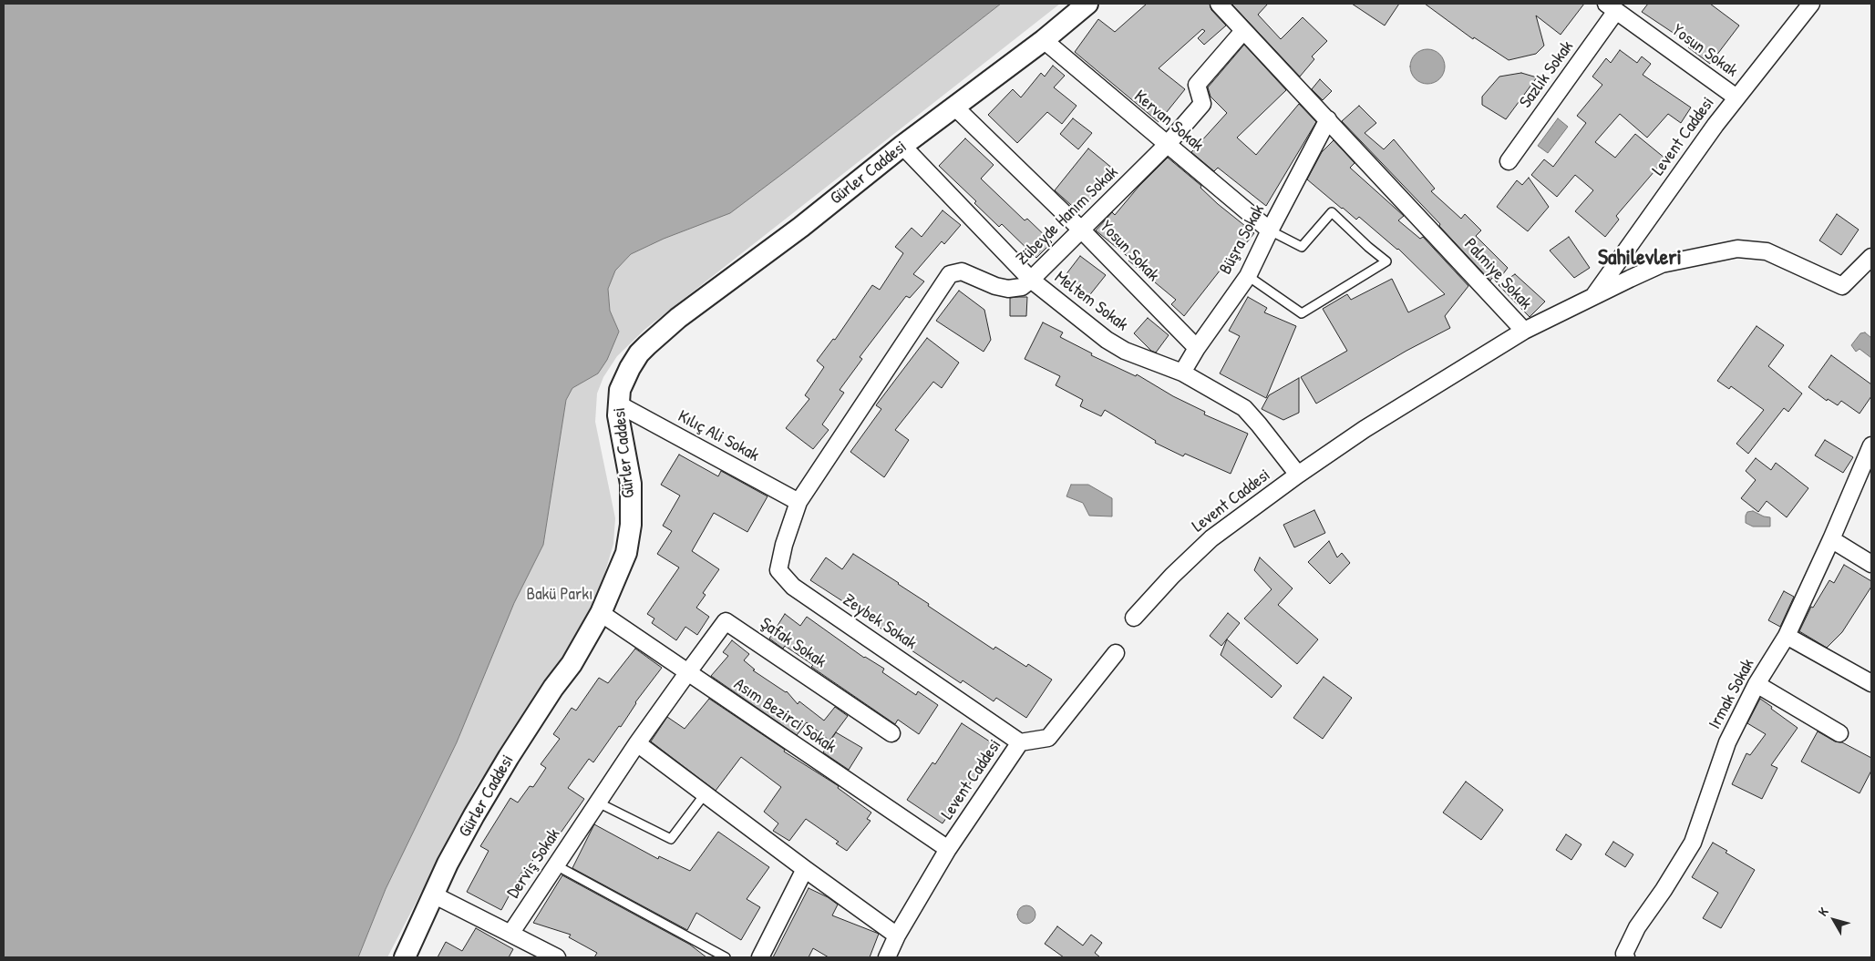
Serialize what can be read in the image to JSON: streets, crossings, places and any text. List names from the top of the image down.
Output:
{
  "streets": {
    "street": [
      "Yosun Sokak",
      "Sazlık Sokak",
      "Kervan Sokak",
      "Levent Caddesi",
      "Gürler Caddesi",
      "Zübeyde Hanım Sokak",
      "Büşra Sokak",
      "Palmiye Sokak",
      "Meltem Sokak",
      "Kılıç Ali Sokak",
      "Zeybek Sokak",
      "Şafak Sokak",
      "Irmak Sokak",
      "Asım Bezirci Sokak",
      "Derviş Sokak"
    ]
  },
  "crossings": [
    ["Yosun Sokak", "Sazlık Sokak"],
    ["Yosun Sokak", "Levent Caddesi"],
    ["Yosun Sokak", "Gürler Caddesi"],
    ["Yosun Sokak", "Zübeyde Hanım Sokak"],
    ["Yosun Sokak", "Büşra Sokak"],
    ["Kervan Sokak", "Gürler Caddesi"],
    ["Kervan Sokak", "Zübeyde Hanım Sokak"],
    ["Kervan Sokak", "Büşra Sokak"],
    ["Levent Caddesi", "Palmiye Sokak"],
    ["Levent Caddesi", "Meltem Sokak"],
    ["Levent Caddesi", "Zeybek Sokak"],
    ["Levent Caddesi", "Asım Bezirci Sokak"],
    ["Gürler Caddesi", "Meltem Sokak"],
    ["Gürler Caddesi", "Kılıç Ali Sokak"],
    ["Gürler Caddesi", "Asım Bezirci Sokak"],
    ["Zübeyde Hanım Sokak", "Palmiye Sokak"],
    ["Zübeyde Hanım Sokak", "Meltem Sokak"],
    ["Zübeyde Hanım Sokak", "Kılıç Ali Sokak"],
    ["Zübeyde Hanım Sokak", "Zeybek Sokak"],
    ["Büşra Sokak", "Palmiye Sokak"],
    ["Büşra Sokak", "Meltem Sokak"],
    ["Kılıç Ali Sokak", "Zeybek Sokak"],
    ["Şafak Sokak", "Asım Bezirci Sokak"],
    ["Şafak Sokak", "Derviş Sokak"],
    ["Asım Bezirci Sokak", "Derviş Sokak"]
  ],
  "districts": ["Sahilevleri"],
  "parks": ["Bakü Parkı"],
  "north": "top left"
}
